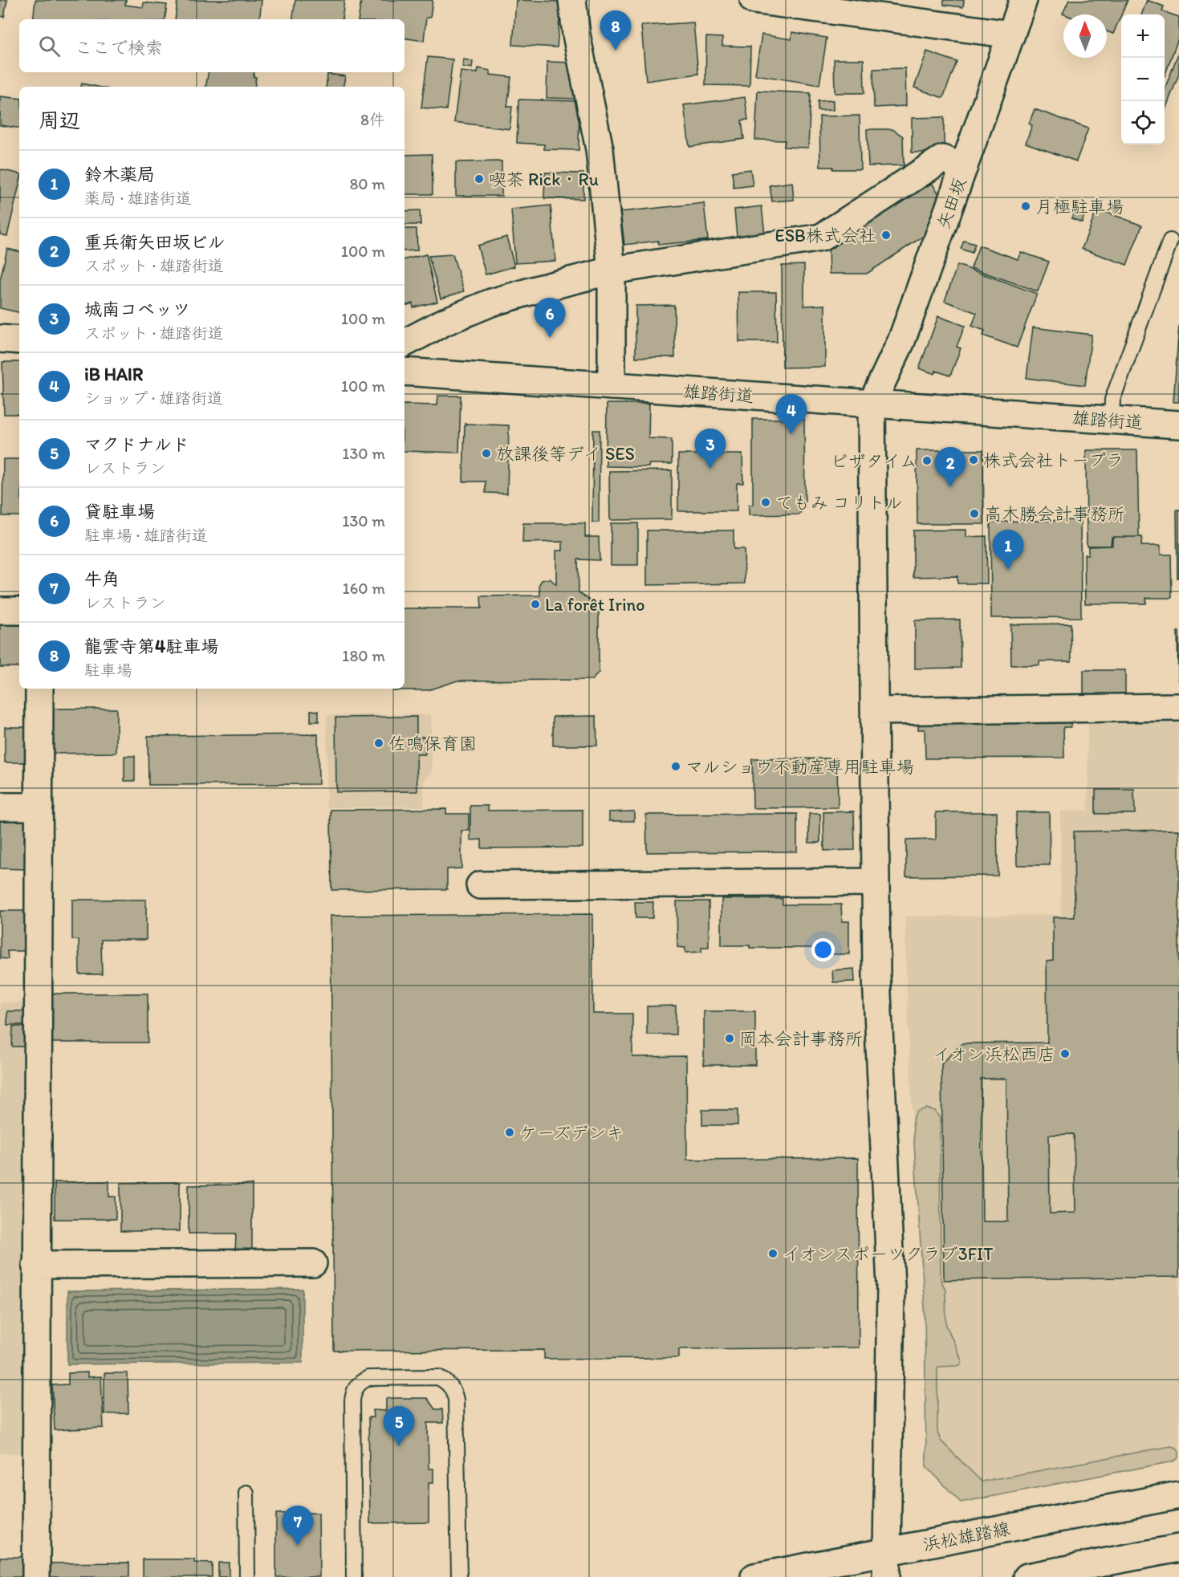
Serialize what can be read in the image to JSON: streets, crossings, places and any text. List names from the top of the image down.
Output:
{
  "streets": {
    "street": ["矢田坂", "雄踏街道", "浜松雄踏線"]
  },
  "crossings": [
    ["矢田坂", "雄踏街道"]
  ],
  "places": [
    "喫茶 Rick・Ru",
    "月極駐車場",
    "ESB株式会社",
    "放課後等デイ SES",
    "株式会社トープラ",
    "ピザタイム",
    "てもみ コリトル",
    "高木勝会計事務所",
    "La forêt Irino",
    "佐鳴保育園",
    "マルショウ不動産専用駐車場",
    "岡本会計事務所",
    "イオン浜松西店",
    "ケーズデンキ",
    "イオンスポーツクラブ3FIT"
  ],
  "north": "top",
  "page": {
    "pins": [
      "8",
      "6",
      "4",
      "3",
      "2",
      "1",
      "5",
      "7"
    ],
    "map_buttons": ["+", "−"],
    "search": "ここで検索",
    "heading": ["周辺", "8件"],
    "list": [
      {
        "mark": "1",
        "name": "鈴木薬局",
        "note": "薬局 · 雄踏街道",
        "value": "80 m"
      },
      {
        "mark": "2",
        "name": "重兵衛矢田坂ビル",
        "note": "スポット · 雄踏街道",
        "value": "100 m"
      },
      {
        "mark": "3",
        "name": "城南コベッツ",
        "note": "スポット · 雄踏街道",
        "value": "100 m"
      },
      {
        "mark": "4",
        "name": "iB HAIR",
        "note": "ショップ · 雄踏街道",
        "value": "100 m"
      },
      {
        "mark": "5",
        "name": "マクドナルド",
        "note": "レストラン",
        "value": "130 m"
      },
      {
        "mark": "6",
        "name": "貸駐車場",
        "note": "駐車場 · 雄踏街道",
        "value": "130 m"
      },
      {
        "mark": "7",
        "name": "牛角",
        "note": "レストラン",
        "value": "160 m"
      },
      {
        "mark": "8",
        "name": "龍雲寺第4駐車場",
        "note": "駐車場",
        "value": "180 m"
      }
    ]
  }
}
